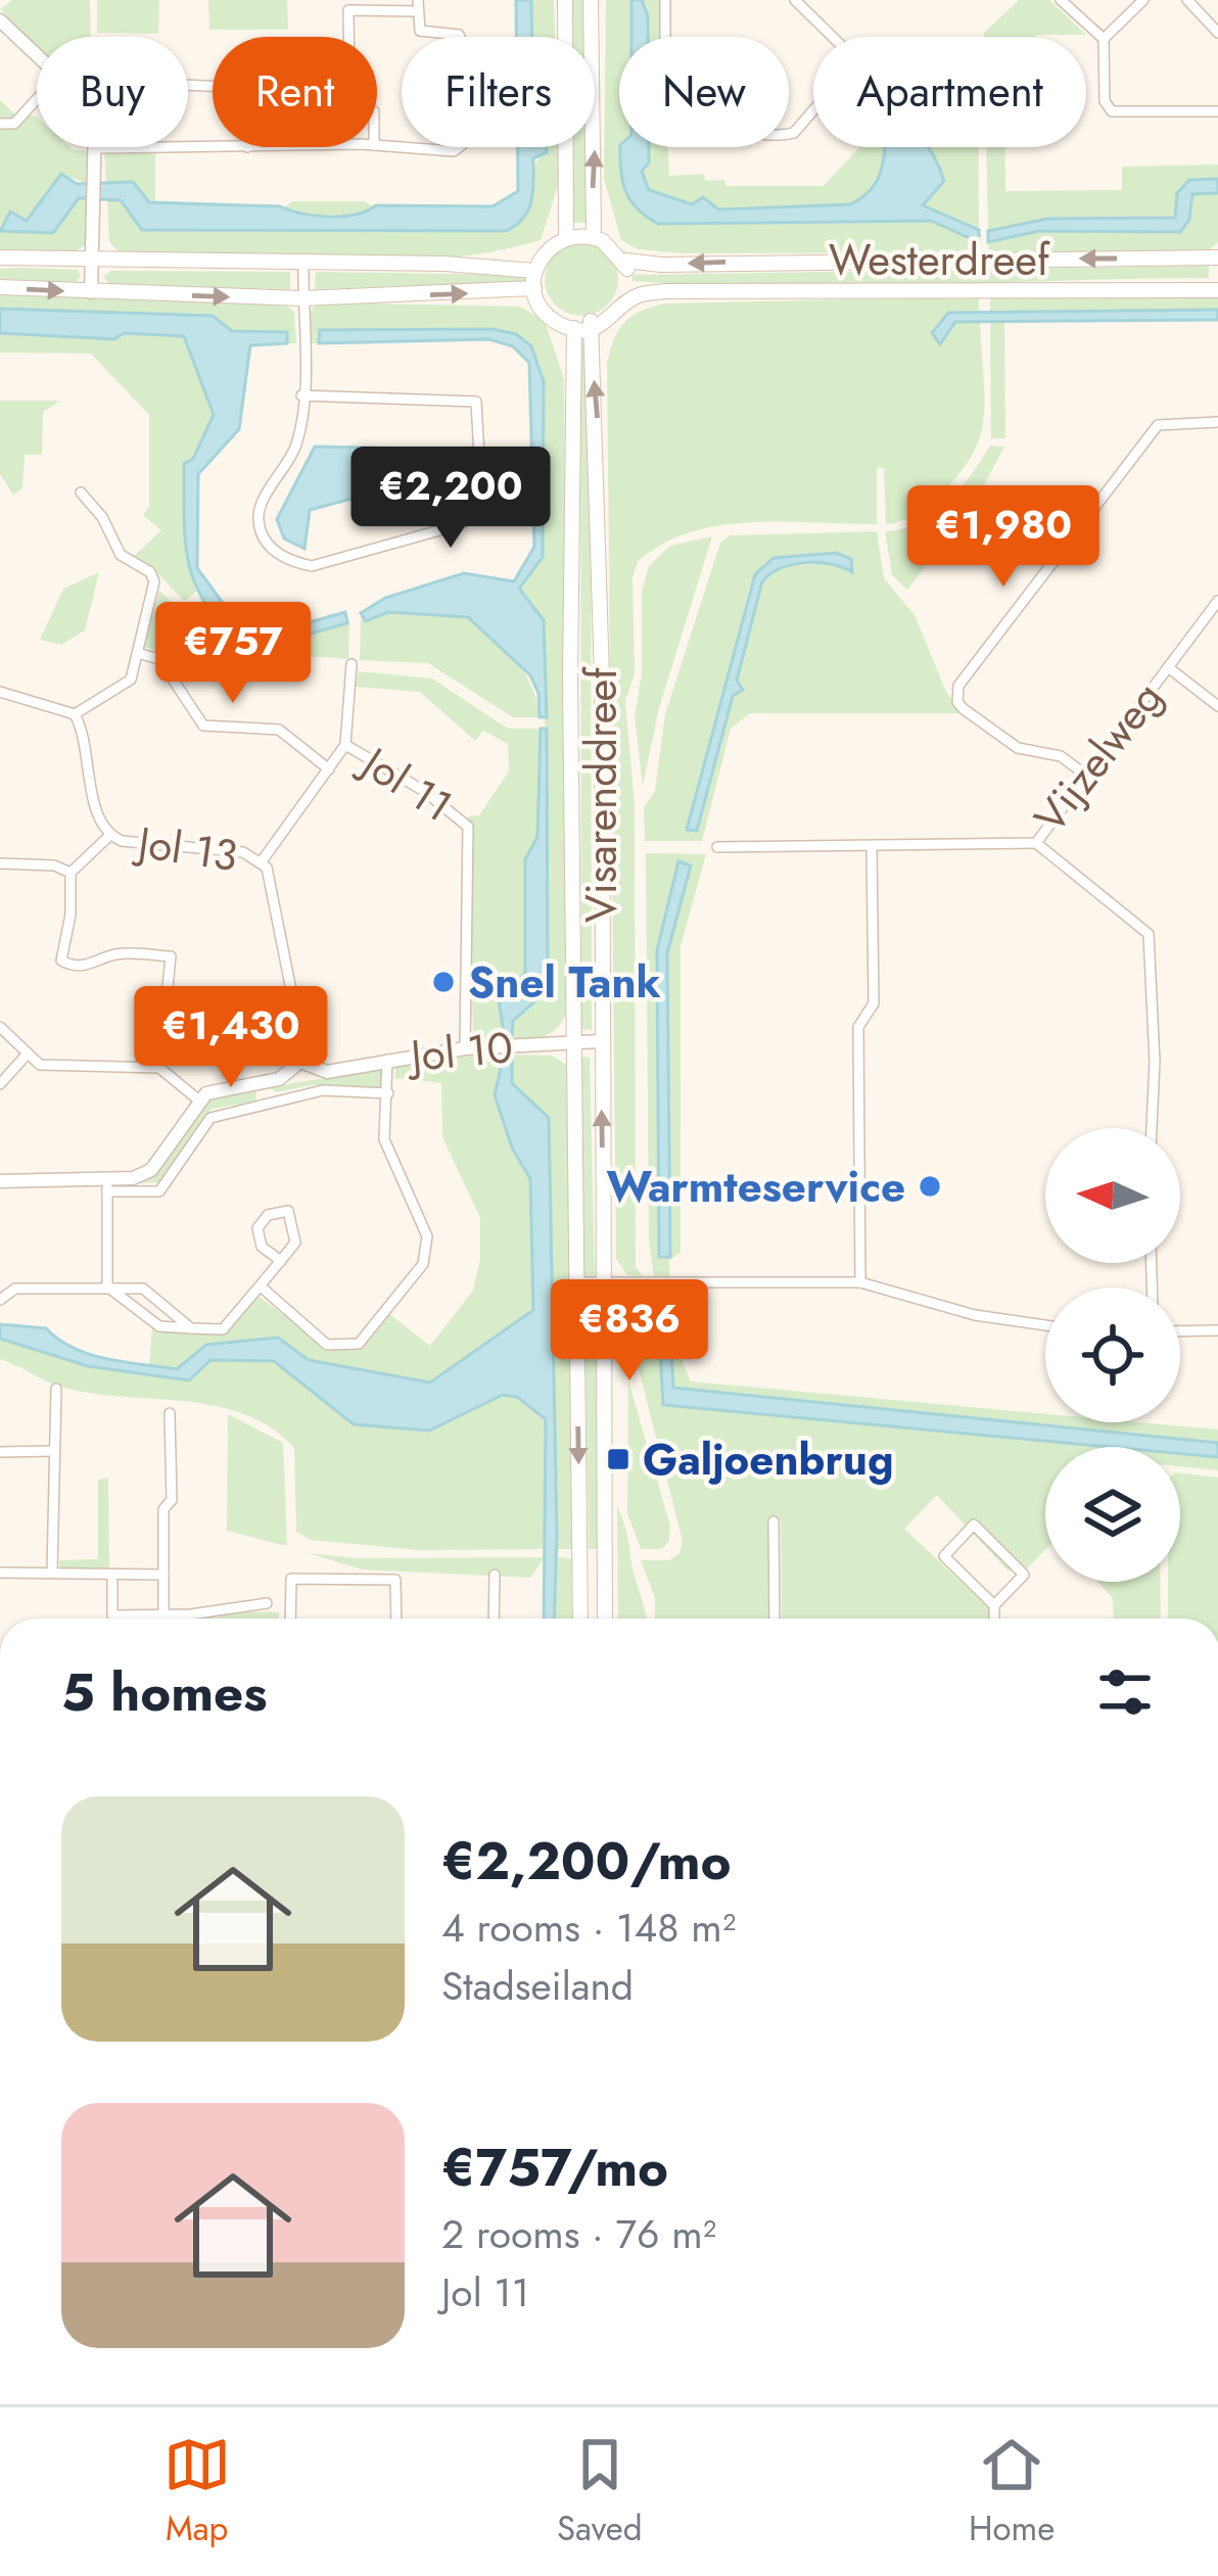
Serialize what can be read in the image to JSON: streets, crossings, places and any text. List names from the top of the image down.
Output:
{
  "streets": {
    "main road": ["Westerdreef", "Visarenddreef"],
    "street": [
      "Vijzelweg",
      "Jol 11",
      "Jol 13",
      "Jol 10"
    ]
  },
  "crossings": [
    ["Westerdreef", "Visarenddreef"],
    ["Jol 11", "Jol 13"],
    ["Jol 11", "Jol 10"],
    ["Visarenddreef", "Jol 10"],
    ["Jol 13", "Jol 10"]
  ],
  "places": {
    "other": ["Snel Tank", "Warmteservice"],
    "transit": ["Galjoenbrug"]
  },
  "north": "left",
  "page": {
    "chip": [
      "Buy",
      "Rent",
      "Filters",
      "New",
      "Apartment"
    ],
    "price": [
      "€2,200",
      "€1,980",
      "€757",
      "€1,430",
      "€836"
    ],
    "heading": "5 homes",
    "list": [
      {
        "name": "€2,200/mo",
        "note": "4 rooms · 148 m² · Stadseiland"
      },
      {
        "name": "€757/mo",
        "note": "2 rooms · 76 m² · Jol 11"
      }
    ],
    "tabs": ["Map", "Saved", "Home"]
  }
}
